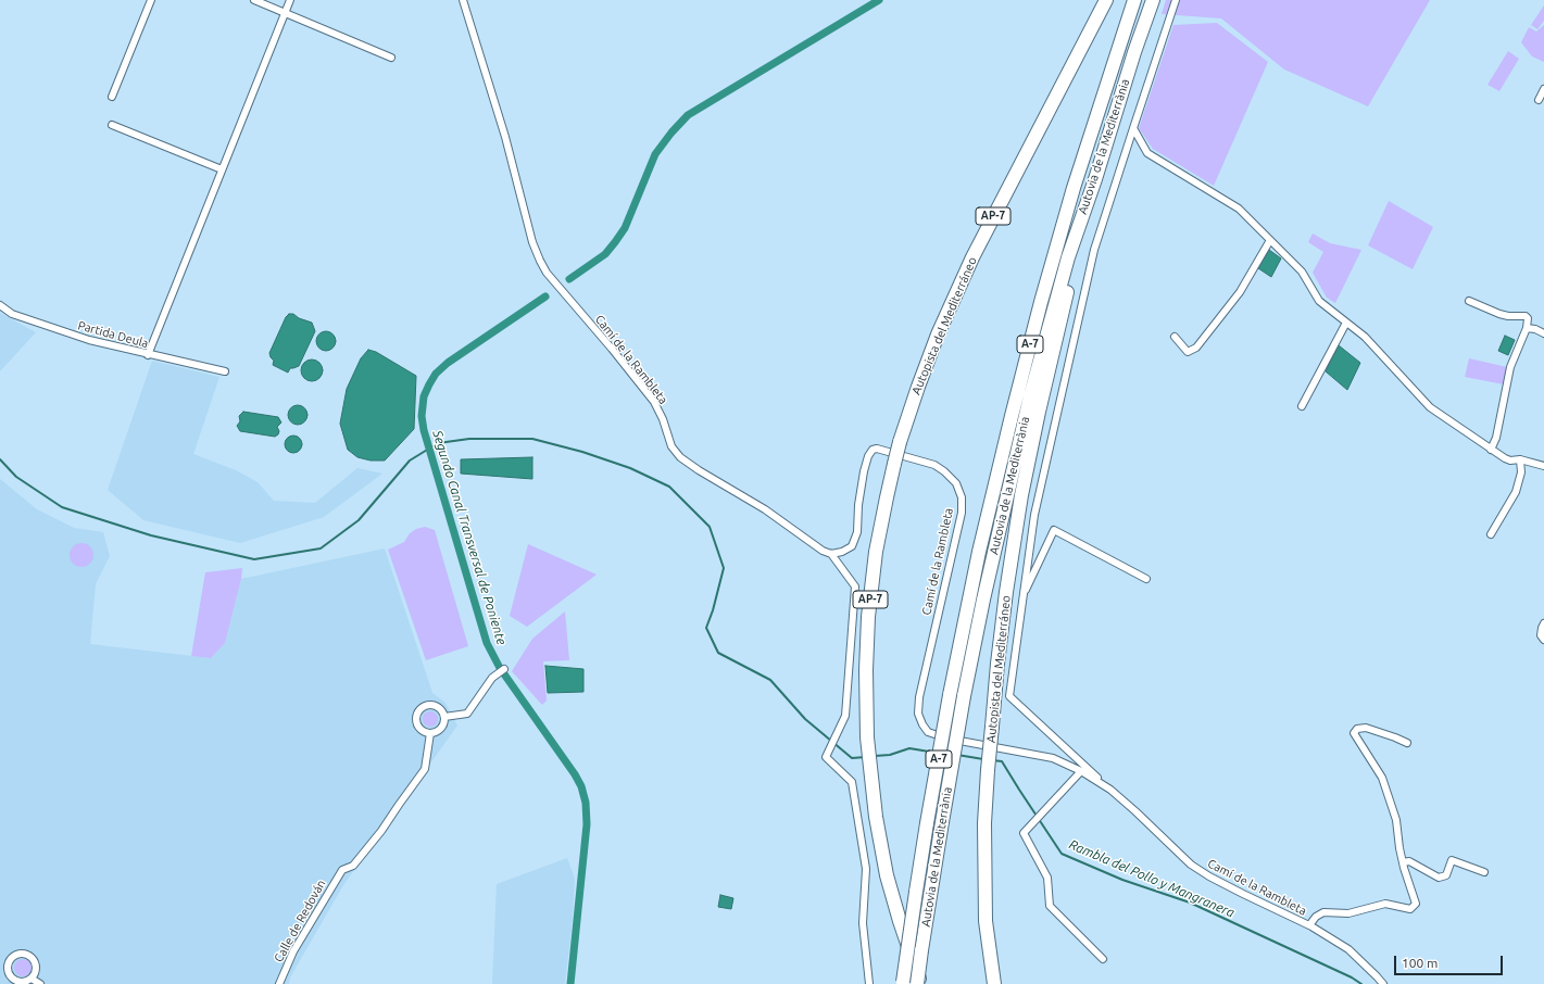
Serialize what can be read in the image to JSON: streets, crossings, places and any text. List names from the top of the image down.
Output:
{
  "streets": {
    "highway": [
      "Autovia de la Mediterrània",
      "AP-7",
      "Autopista del Mediterráneo",
      "A-7"
    ],
    "street": ["Partida Deula", "Camí de la Rambleta", "Calle de Redován"]
  },
  "crossings": [
    ["Autovia de la Mediterrània", "Autopista del Mediterráneo"]
  ],
  "water": ["Segundo Canal Transversal de Poniente", "Rambla del Pollo y Mangranera"],
  "scale_bar": "100 m"
}
